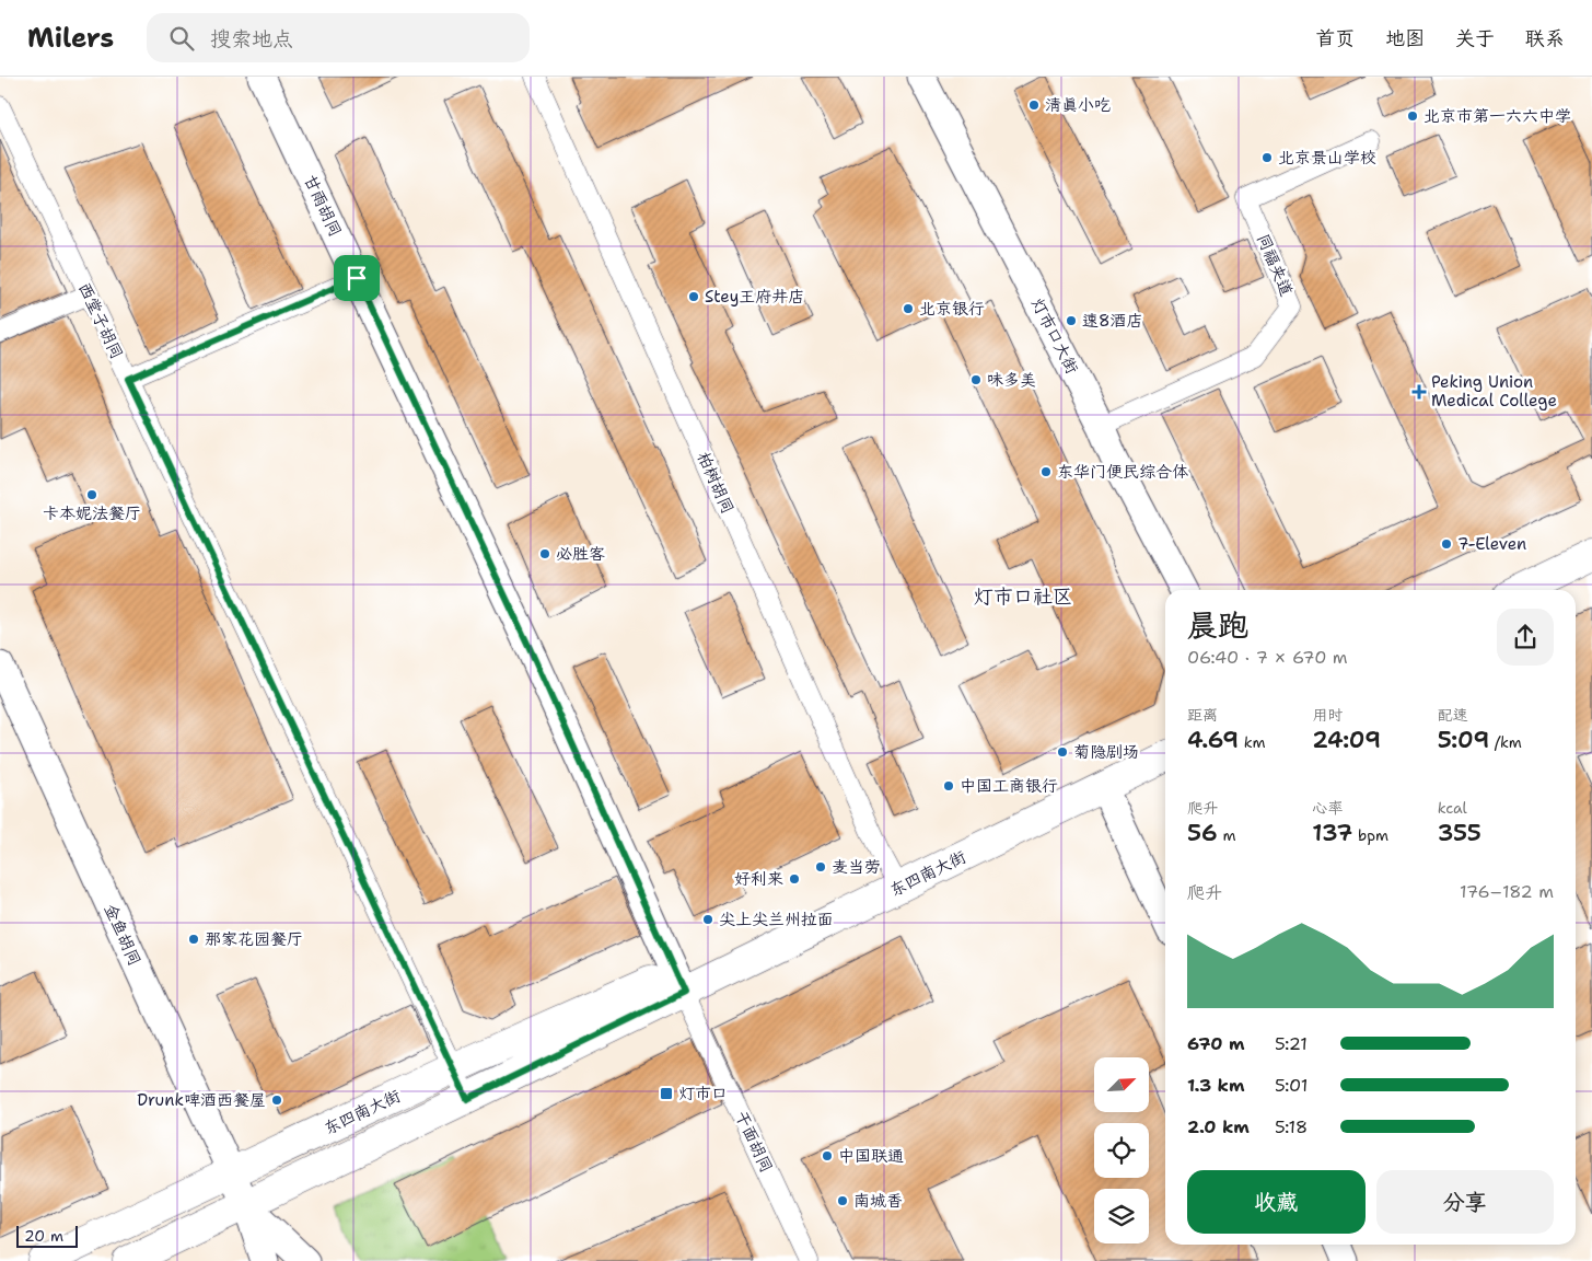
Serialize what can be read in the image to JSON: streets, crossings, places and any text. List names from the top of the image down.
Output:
{
  "streets": {
    "main road": ["东四南大街"],
    "street": [
      "甘雨胡同",
      "同福夹道",
      "西堂子胡同",
      "灯市口大街",
      "柏树胡同",
      "金鱼胡同",
      "干面胡同"
    ]
  },
  "crossings": [
    ["甘雨胡同", "东四南大街"],
    ["甘雨胡同", "干面胡同"],
    ["同福夹道", "灯市口大街"],
    ["西堂子胡同", "东四南大街"],
    ["柏树胡同", "东四南大街"],
    ["东四南大街", "金鱼胡同"],
    ["东四南大街", "干面胡同"]
  ],
  "districts": ["灯市口社区"],
  "places": {
    "other": [
      "清真小吃",
      "北京市第一六六中学",
      "北京景山学校",
      "Stey王府井店",
      "北京银行",
      "速8酒店",
      "味多美",
      "东华门便民综合体",
      "卡本妮法餐厅",
      "7-Eleven",
      "必胜客",
      "菊隐剧场",
      "中国工商银行",
      "麦当劳",
      "好利来",
      "尖上尖兰州拉面",
      "那家花园餐厅",
      "Drunk啤酒西餐屋",
      "中国联通",
      "南城香"
    ],
    "health": ["Peking Union Medical College"],
    "transit": ["灯市口"]
  },
  "scale_bar": "20 m",
  "north": "top right",
  "page": {
    "header": "Milers",
    "search": "搜索地点",
    "nav": [
      "首页",
      "地图",
      "关于",
      "联系"
    ],
    "heading": ["晨跑", "06:40 · 7 × 670 m"],
    "stats": [
      ["距离", "4.69 km"],
      ["用时", "24:09"],
      ["配速", "5:09 /km"],
      ["爬升", "56 m"],
      ["心率", "137 bpm"],
      ["kcal", "355"]
    ],
    "chart": ["爬升", "176–182 m"],
    "list": [
      {
        "name": "670 m",
        "note": "5:21"
      },
      {
        "name": "1.3 km",
        "note": "5:01"
      },
      {
        "name": "2.0 km",
        "note": "5:18"
      }
    ],
    "buttons": ["收藏", "分享"],
    "scale": "20 m"
  }
}
